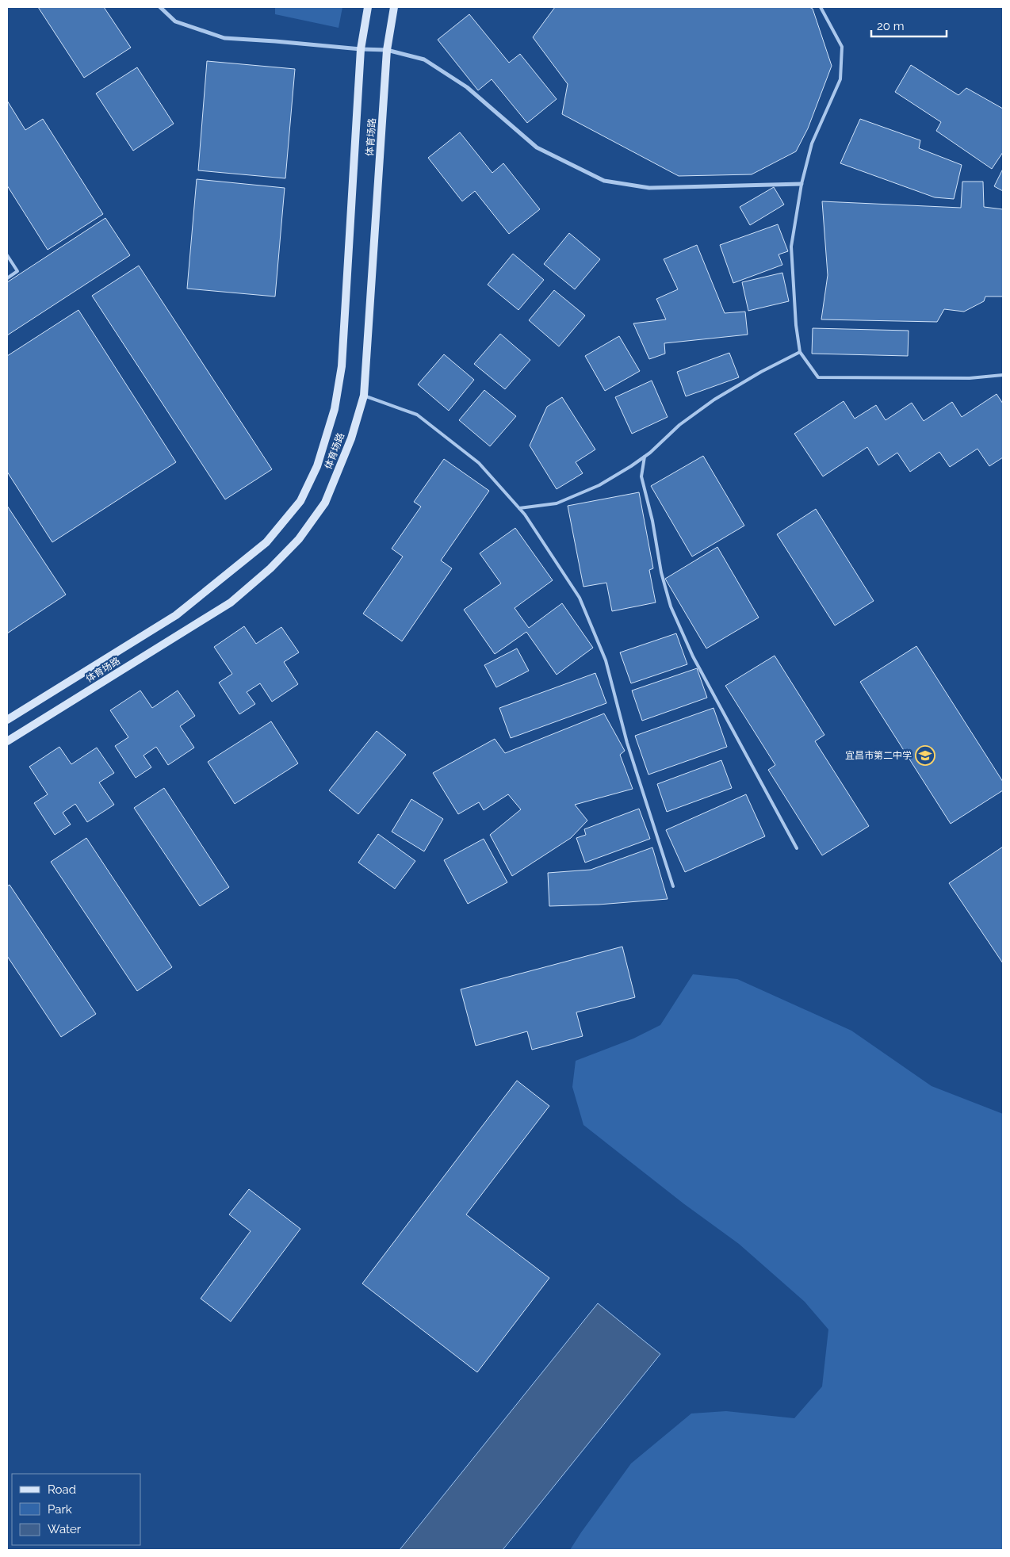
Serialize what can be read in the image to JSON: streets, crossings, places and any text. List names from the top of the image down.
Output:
{
  "streets": {
    "main road": ["体育场路"]
  },
  "places": {
    "school or university": ["宜昌市第二中学"]
  },
  "legend": ["Road", "Park", "Water"],
  "scale_bar": "20 m"
}
